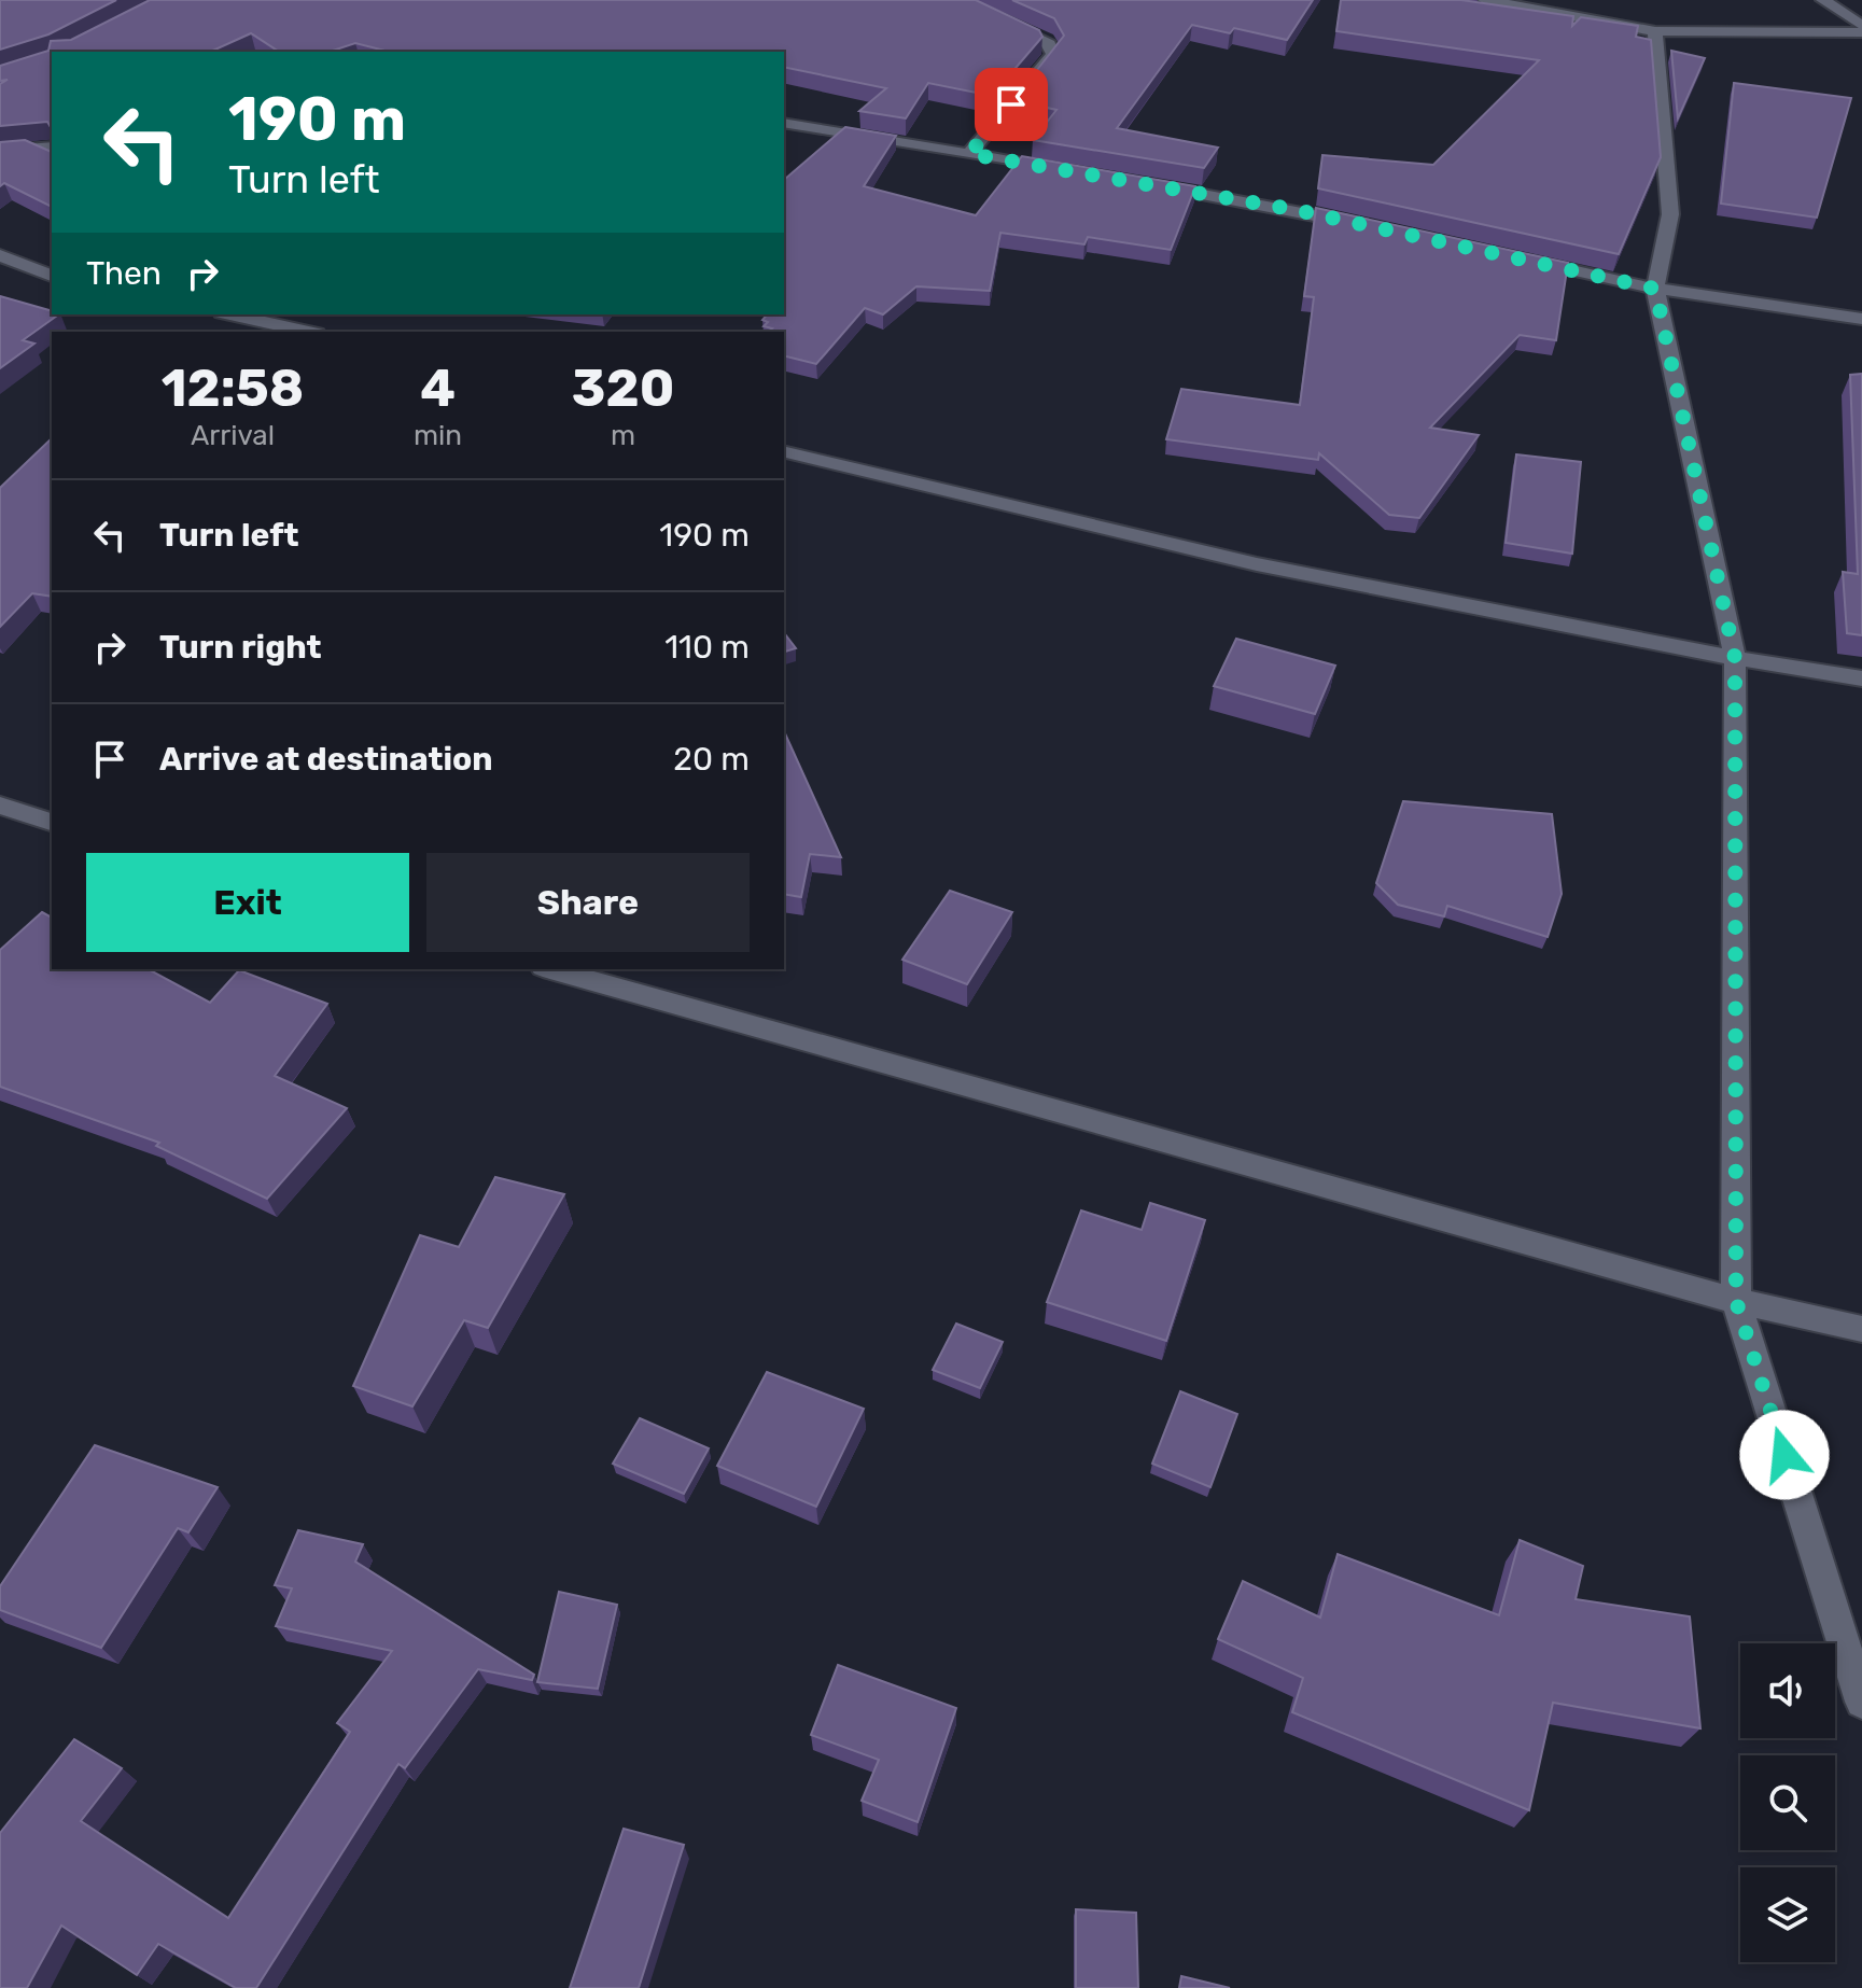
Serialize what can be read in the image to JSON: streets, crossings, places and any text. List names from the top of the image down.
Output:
{
  "page": {
    "turn": ["190 m", "Turn left"],
    "then": "Then",
    "eta": [
      "12:58",
      "Arrival",
      "4",
      "min",
      "320",
      "m"
    ],
    "list": [
      {
        "name": "Turn left",
        "value": "190 m"
      },
      {
        "name": "Turn right",
        "value": "110 m"
      },
      {
        "name": "Arrive at destination",
        "value": "20 m"
      }
    ],
    "buttons": ["Exit", "Share"]
  }
}
